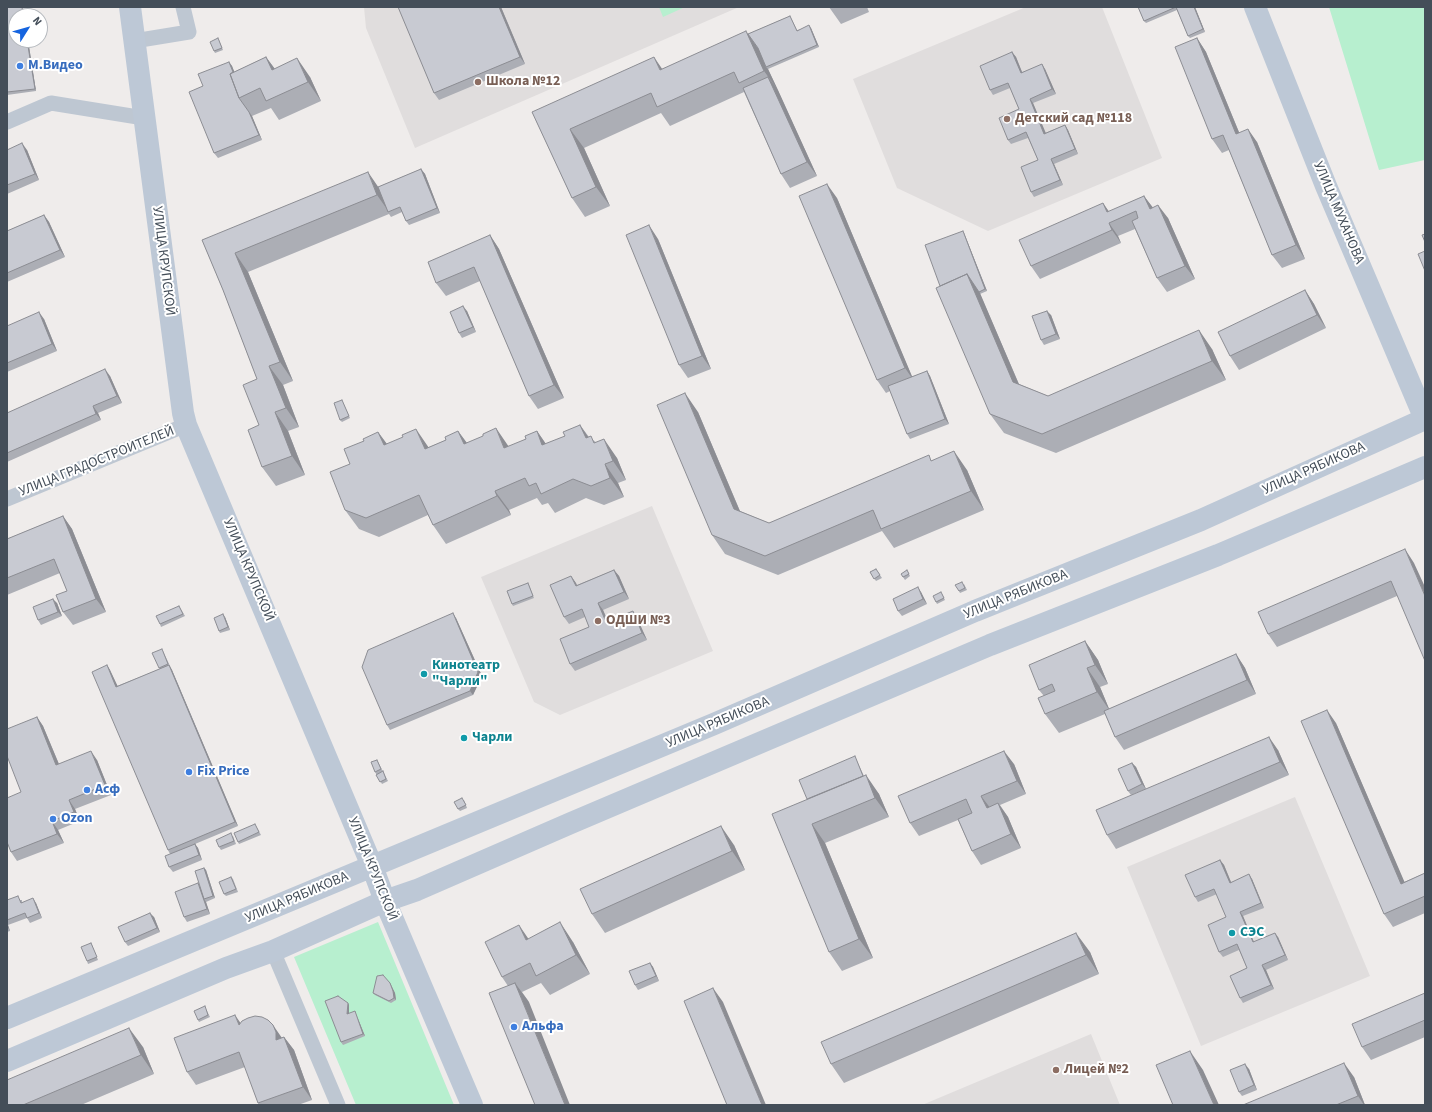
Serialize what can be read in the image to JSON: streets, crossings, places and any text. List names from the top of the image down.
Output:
{
  "streets": {
    "street": [
      "УЛИЦА МУХАНОВА",
      "УЛИЦА КРУПСКОЙ",
      "УЛИЦА ГРАДОСТРОИТЕЛЕЙ",
      "УЛИЦА РЯБИКОВА"
    ]
  },
  "crossings": [
    ["УЛИЦА МУХАНОВА", "УЛИЦА РЯБИКОВА"],
    ["УЛИЦА КРУПСКОЙ", "УЛИЦА ГРАДОСТРОИТЕЛЕЙ"],
    ["УЛИЦА КРУПСКОЙ", "УЛИЦА РЯБИКОВА"]
  ],
  "places": [
    "М.Видео",
    "Школа №12",
    "Детский сад №118",
    "ОДШИ №3",
    "Кинотеатр \"Чарли\"",
    "Чарли",
    "Fix Price",
    "Асф",
    "Ozon",
    "СЭС",
    "Альфа",
    "Лицей №2"
  ],
  "north": "top right"
}
